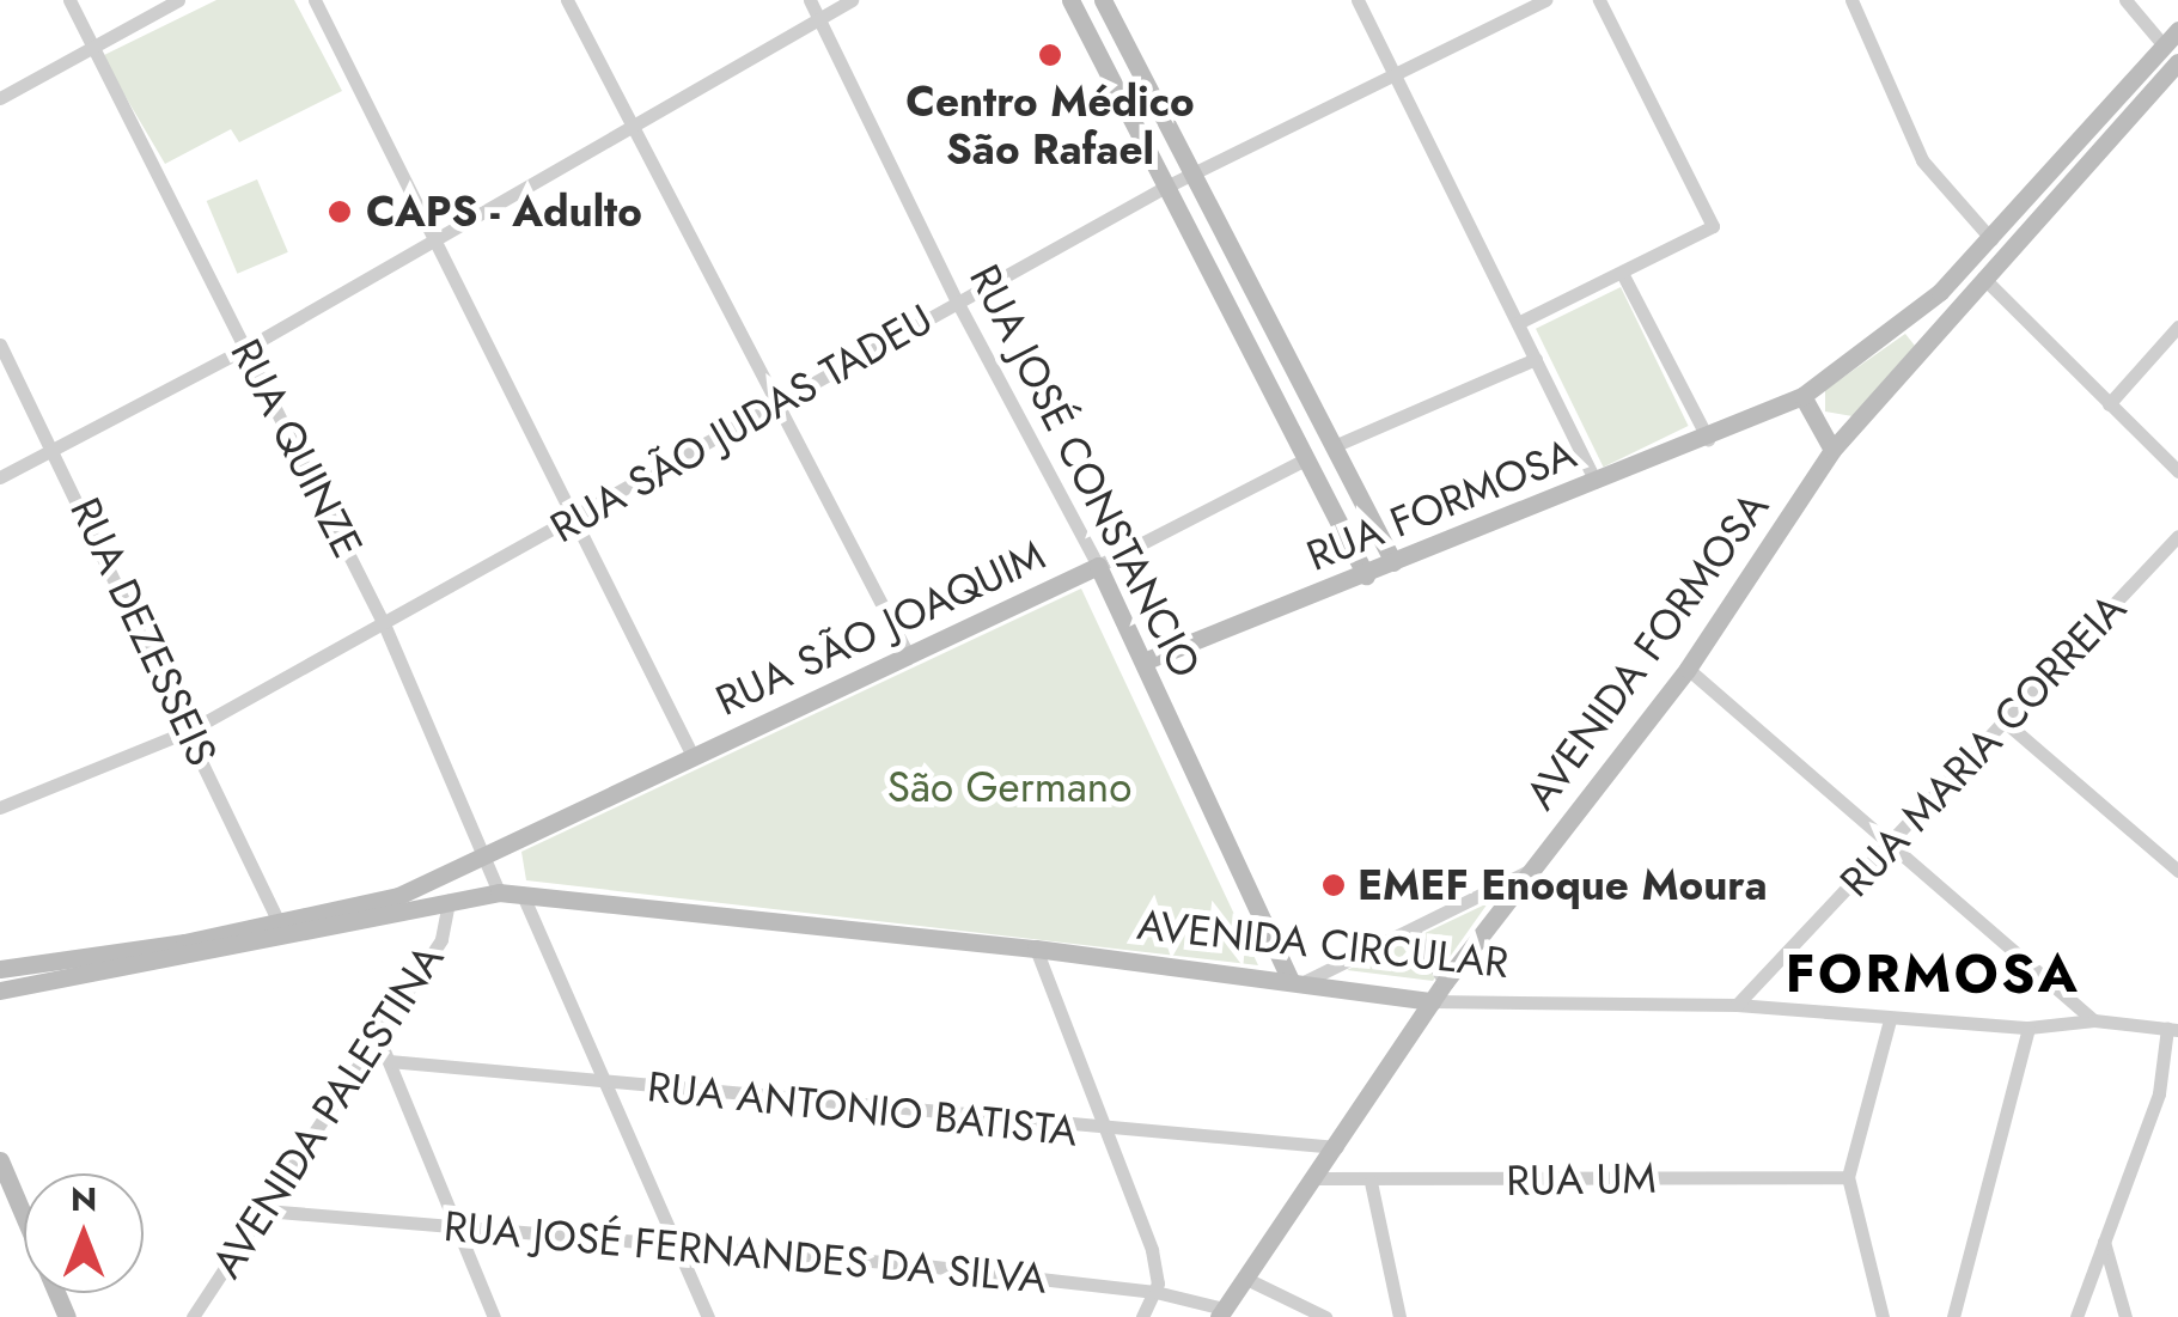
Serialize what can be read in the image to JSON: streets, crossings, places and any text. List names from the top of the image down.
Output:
{
  "streets": {
    "main road": [
      "RUA JOSÉ CONSTANCIO",
      "RUA FORMOSA",
      "RUA SÃO JOAQUIM",
      "AVENIDA FORMOSA",
      "AVENIDA CIRCULAR"
    ],
    "street": [
      "RUA SÃO JUDAS TADEU",
      "RUA QUINZE",
      "RUA DEZESSEIS",
      "RUA MARIA CORREIA",
      "RUA ANTONIO BATISTA",
      "AVENIDA PALESTINA",
      "RUA UM",
      "RUA JOSÉ FERNANDES DA SILVA"
    ]
  },
  "crossings": [
    ["RUA SÃO JUDAS TADEU", "RUA QUINZE"],
    ["RUA SÃO JUDAS TADEU", "RUA JOSÉ CONSTANCIO"],
    ["RUA SÃO JUDAS TADEU", "RUA DEZESSEIS"],
    ["RUA QUINZE", "RUA SÃO JOAQUIM"],
    ["RUA JOSÉ CONSTANCIO", "RUA FORMOSA"],
    ["RUA JOSÉ CONSTANCIO", "RUA SÃO JOAQUIM"],
    ["RUA JOSÉ CONSTANCIO", "AVENIDA CIRCULAR"],
    ["RUA FORMOSA", "AVENIDA FORMOSA"],
    ["RUA SÃO JOAQUIM", "RUA DEZESSEIS"],
    ["AVENIDA FORMOSA", "AVENIDA CIRCULAR"],
    ["AVENIDA FORMOSA", "RUA ANTONIO BATISTA"],
    ["AVENIDA FORMOSA", "RUA UM"],
    ["AVENIDA FORMOSA", "RUA JOSÉ FERNANDES DA SILVA"],
    ["RUA MARIA CORREIA", "AVENIDA CIRCULAR"],
    ["AVENIDA CIRCULAR", "AVENIDA PALESTINA"],
    ["AVENIDA PALESTINA", "RUA JOSÉ FERNANDES DA SILVA"]
  ],
  "districts": ["FORMOSA"],
  "parks": ["São Germano"],
  "places": ["Centro Médico São Rafael", "CAPS - Adulto", "EMEF Enoque Moura"],
  "north": "top"
}
